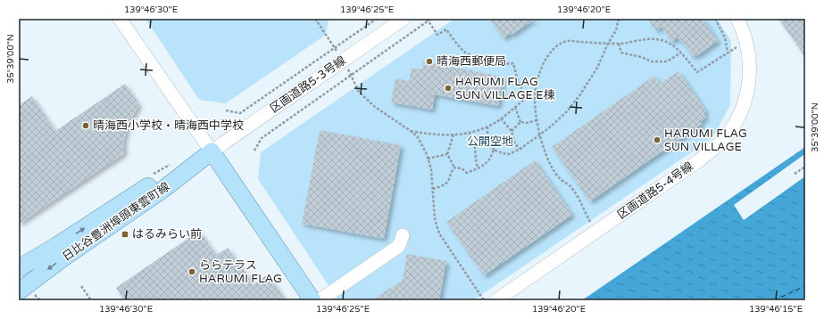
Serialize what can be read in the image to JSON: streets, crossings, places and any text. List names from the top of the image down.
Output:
{
  "streets": {
    "main road": ["日比谷豊洲埠頭東雲町線"],
    "street": ["区画道路5-3号線", "区画道路5-4号線"]
  },
  "crossings": [
    ["区画道路5-3号線", "日比谷豊洲埠頭東雲町線"]
  ],
  "parks": ["公開空地"],
  "places": {
    "other": [
      "晴海西郵便局",
      "HARUMI FLAG SUN VILLAGE E棟",
      "晴海西小学校・晴海西中学校",
      "HARUMI FLAG SUN VILLAGE",
      "ららテラス HARUMI FLAG"
    ],
    "transit": ["はるみらい前"]
  },
  "coordinates": [
    "139°46'30\"E",
    "139°46'25\"E",
    "139°46'20\"E",
    "35°39'00\"N",
    "139°46'15\"E"
  ]
}
